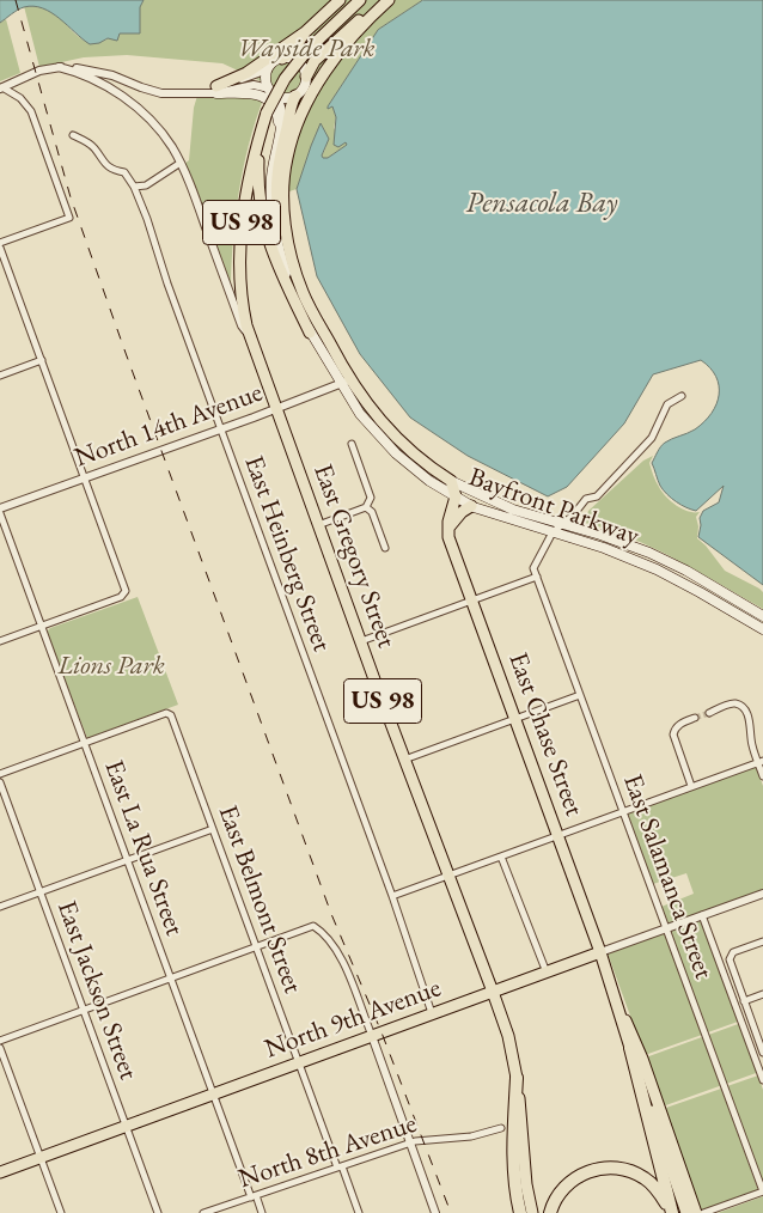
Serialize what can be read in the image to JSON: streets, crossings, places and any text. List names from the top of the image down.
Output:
{
  "streets": {
    "main road": [
      "US 98",
      "Bayfront Parkway",
      "East Gregory Street",
      "East Chase Street",
      "North 9th Avenue"
    ],
    "street": [
      "North 14th Avenue",
      "East Heinberg Street",
      "East La Rua Street",
      "East Salamanca Street",
      "East Belmont Street",
      "East Jackson Street",
      "North 8th Avenue"
    ]
  },
  "crossings": [
    ["US 98", "Bayfront Parkway"],
    ["US 98", "East Gregory Street"],
    ["North 14th Avenue", "Bayfront Parkway"],
    ["North 14th Avenue", "East Heinberg Street"],
    ["North 14th Avenue", "East Gregory Street"],
    ["East Heinberg Street", "North 9th Avenue"],
    ["East Gregory Street", "North 9th Avenue"],
    ["East Chase Street", "North 9th Avenue"],
    ["East La Rua Street", "East Belmont Street"],
    ["East La Rua Street", "North 9th Avenue"],
    ["East La Rua Street", "North 8th Avenue"],
    ["East Salamanca Street", "North 9th Avenue"],
    ["East Belmont Street", "North 9th Avenue"],
    ["East Belmont Street", "North 8th Avenue"],
    ["East Jackson Street", "North 9th Avenue"]
  ],
  "water": ["Pensacola Bay"],
  "parks": ["Wayside Park", "Lions Park"]
}
